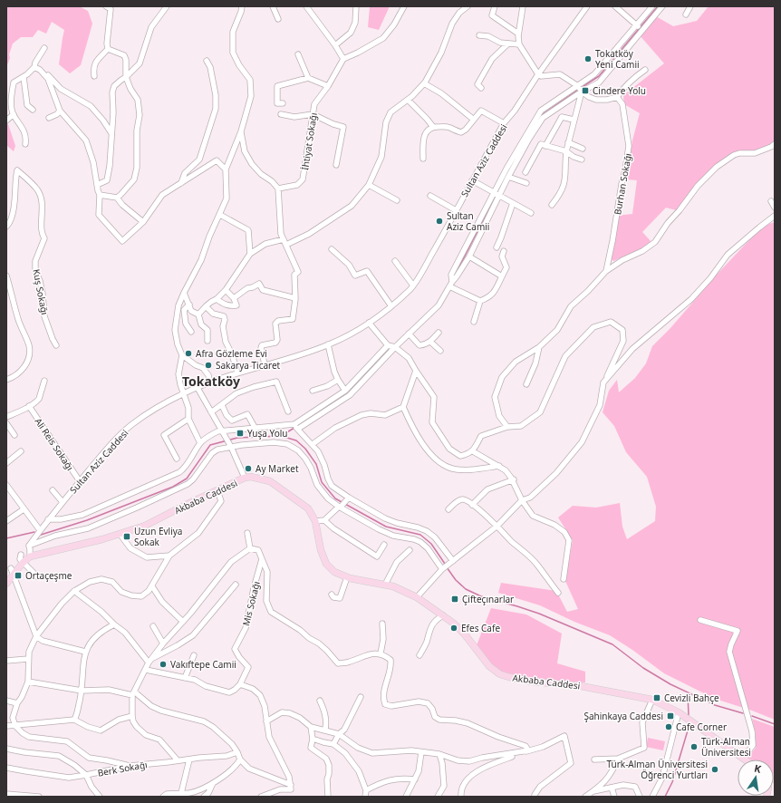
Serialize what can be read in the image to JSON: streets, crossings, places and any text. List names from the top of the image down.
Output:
{
  "streets": {
    "main road": ["Akbaba Caddesi"],
    "street": [
      "İhtiyat Sokağı",
      "Sultan Aziz Caddesi",
      "Burhan Sokağı",
      "Kuş Sokağı",
      "Ali Reis Sokağı",
      "Mis Sokağı",
      "Berk Sokağı"
    ]
  },
  "crossings": [
    ["Sultan Aziz Caddesi", "Ali Reis Sokağı"]
  ],
  "districts": ["Tokatköy"],
  "places": {
    "other": [
      "Tokatköy Yeni Camii",
      "Sultan Aziz Camii",
      "Afra Gözleme Evi",
      "Sakarya Ticaret",
      "Ay Market",
      "Efes Cafe",
      "Vakıftepe Camii",
      "Cafe Corner",
      "Türk-Alman Üniversitesi",
      "Türk-Alman Üniversitesi Öğrenci Yurtları"
    ],
    "transit": [
      "Cindere Yolu",
      "Yuşa Yolu",
      "Uzun Evliya Sokak",
      "Ortaçeşme",
      "Çifteçınarlar",
      "Cevizli Bahçe",
      "Şahinkaya Caddesi"
    ]
  },
  "north": "top"
}
